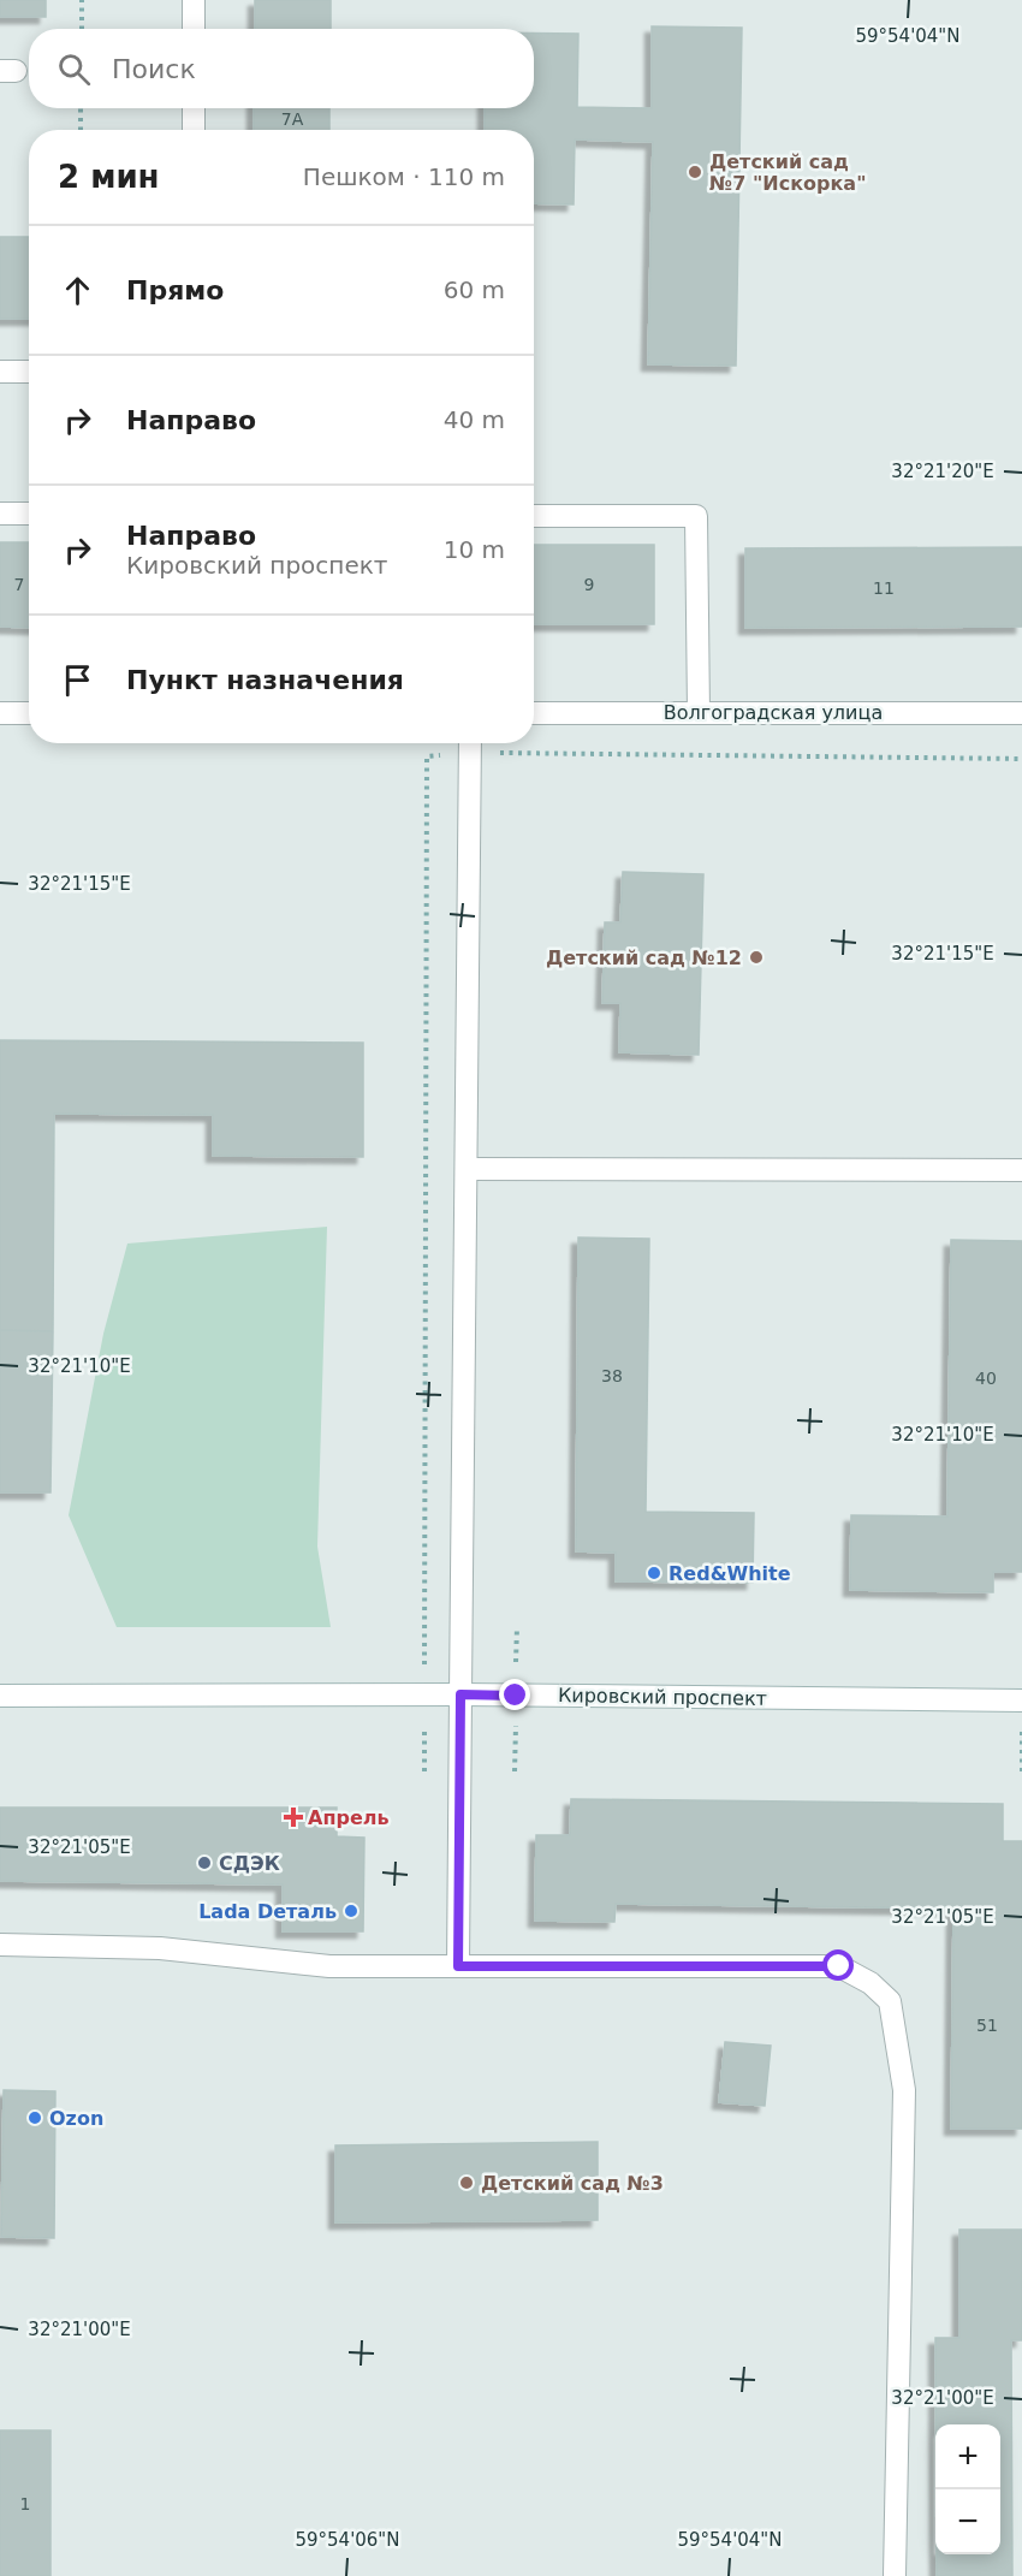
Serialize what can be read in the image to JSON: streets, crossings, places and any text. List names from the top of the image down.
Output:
{
  "streets": {
    "street": ["Волгоградская улица", "Кировский проспект"]
  },
  "places": {
    "other": [
      "Детский cад №7 \"Искорка\"",
      "Детский cад №12",
      "Red&White",
      "СДЭК",
      "Lada Dеталь",
      "Ozon",
      "Детский cад №3"
    ],
    "health": ["Апрель"]
  },
  "house_numbers": [
    "7А",
    "7",
    "9",
    "11",
    "38",
    "40",
    "51",
    "1"
  ],
  "page": {
    "search": "Поиск",
    "heading": ["2 мин", "Пешком · 110 m"],
    "list": [
      ["Прямо", "60 m"],
      ["Направо", "40 m"],
      ["Направо", "Кировский проспект", "10 m"],
      "Пункт назначения"
    ],
    "map_buttons": ["+", "−"]
  },
  "coordinates": [
    "59°54'04\"N",
    "32°21'20\"E",
    "32°21'15\"E",
    "32°21'10\"E",
    "32°21'05\"E",
    "32°21'00\"E",
    "59°54'06\"N"
  ]
}
